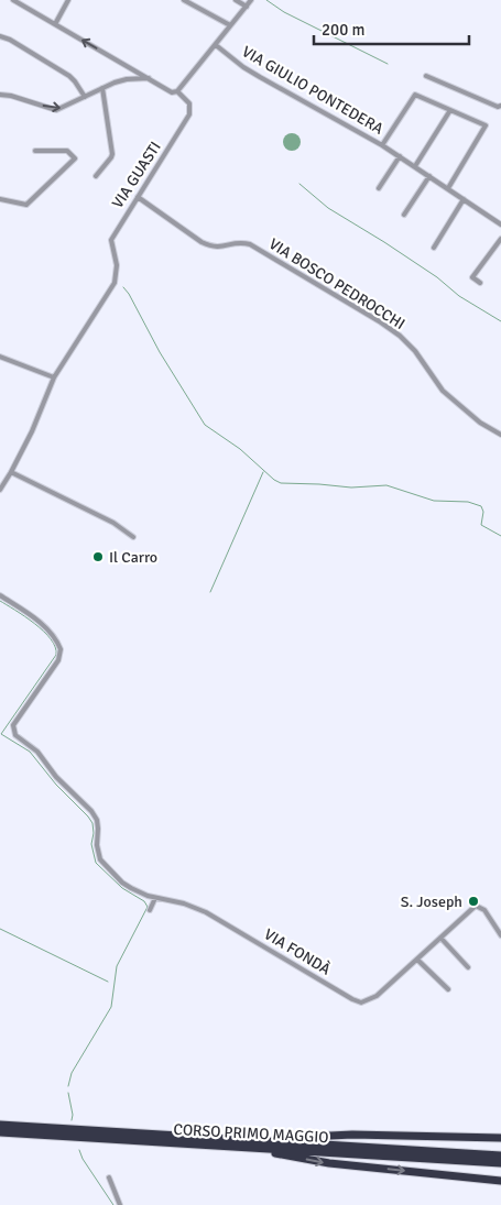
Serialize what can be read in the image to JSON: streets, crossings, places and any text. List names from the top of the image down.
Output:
{
  "streets": {
    "highway": ["CORSO PRIMO MAGGIO"],
    "street": [
      "VIA GIULIO PONTEDERA",
      "VIA GUASTI",
      "VIA BOSCO PEDROCCHI",
      "VIA FONDÀ"
    ]
  },
  "crossings": [
    ["VIA GUASTI", "VIA BOSCO PEDROCCHI"]
  ],
  "places": ["Il Carro", "S. Joseph"],
  "scale_bar": "200 m"
}
